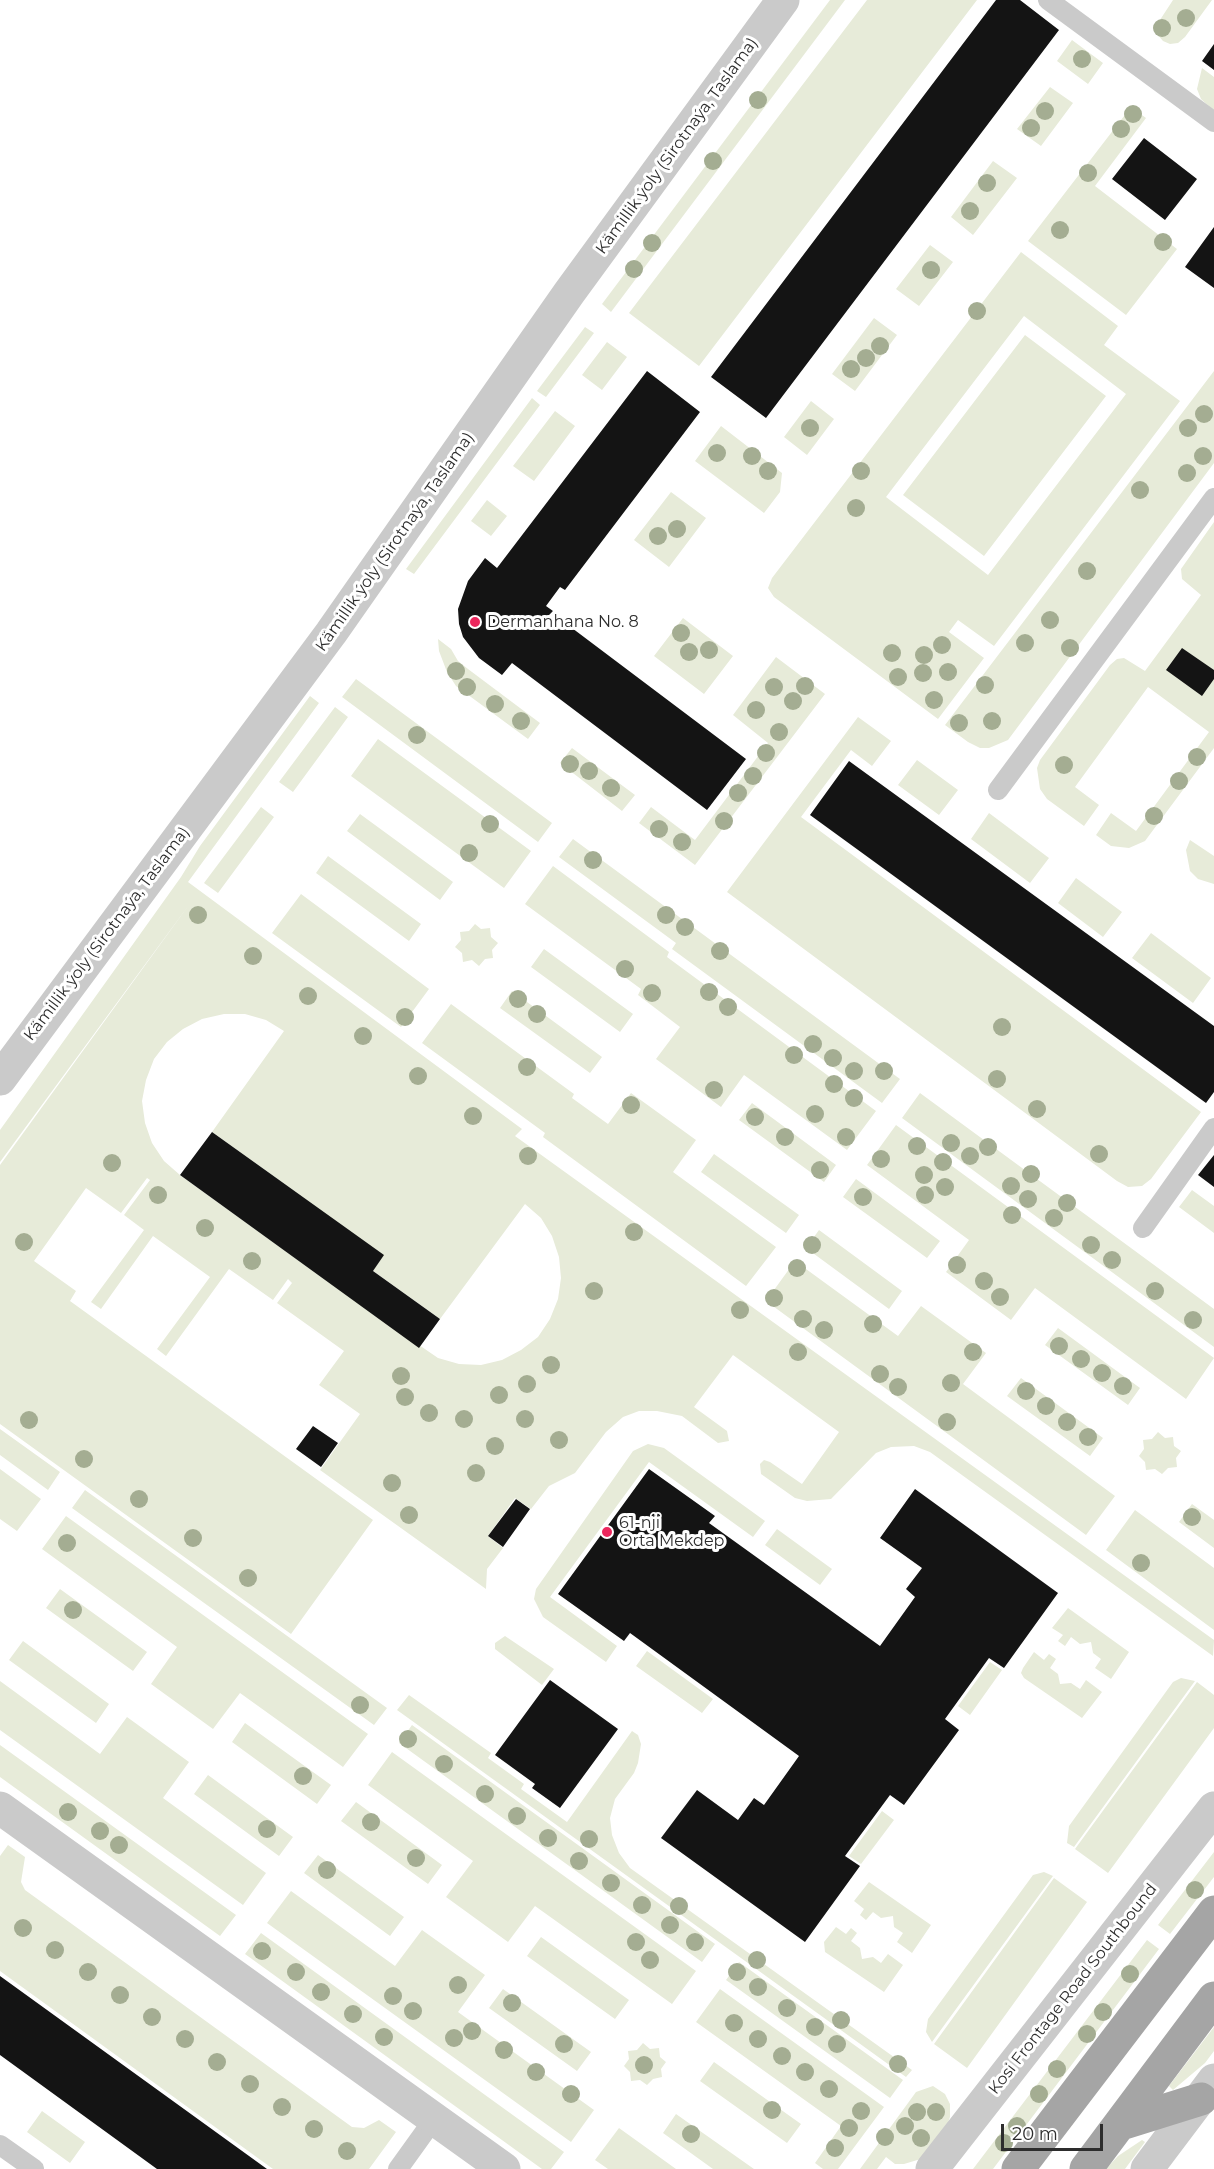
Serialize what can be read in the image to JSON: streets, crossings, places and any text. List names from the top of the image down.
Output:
{
  "streets": {
    "street": ["Kämillik ýoly (Sirotnaýa, Taslama)", "Kosi Frontage Road Southbound"]
  },
  "places": ["Dermanhana No. 8", "61-nji Orta Mekdep"],
  "scale_bar": "20 m"
}
